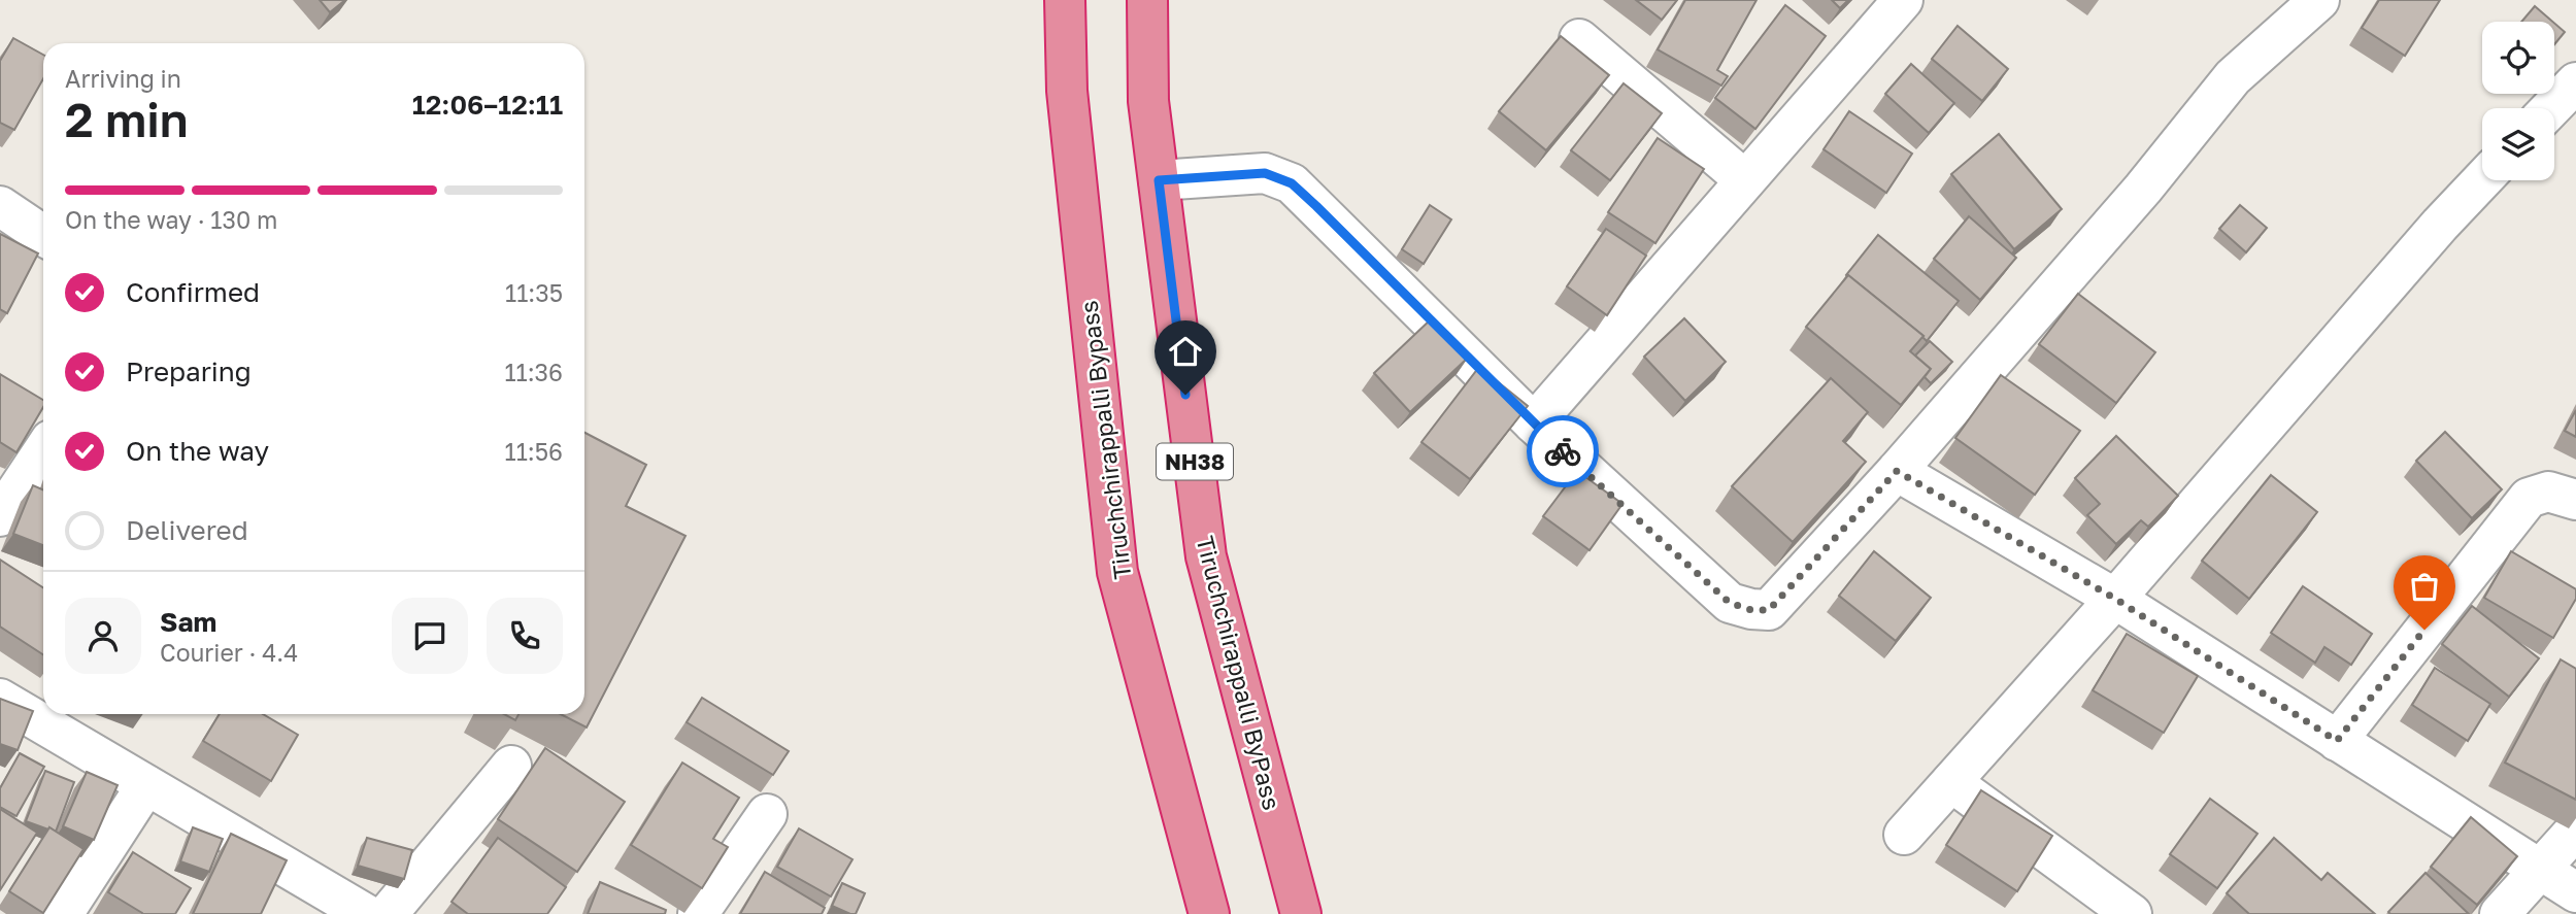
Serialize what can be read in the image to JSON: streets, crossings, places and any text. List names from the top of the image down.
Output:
{
  "streets": {
    "highway": ["Tiruchchirappalli Bypass", "NH38", "Tiruchchirappalli ByPass"]
  },
  "page": {
    "heading": ["2 min", "Arriving in", "12:06–12:11"],
    "panel": ["Sam", "Courier · 4.4"],
    "bar": "On the way · 130 m",
    "list": [
      ["Confirmed", "11:35"],
      ["Preparing", "11:36"],
      ["On the way", "11:56"],
      "Delivered"
    ]
  }
}
